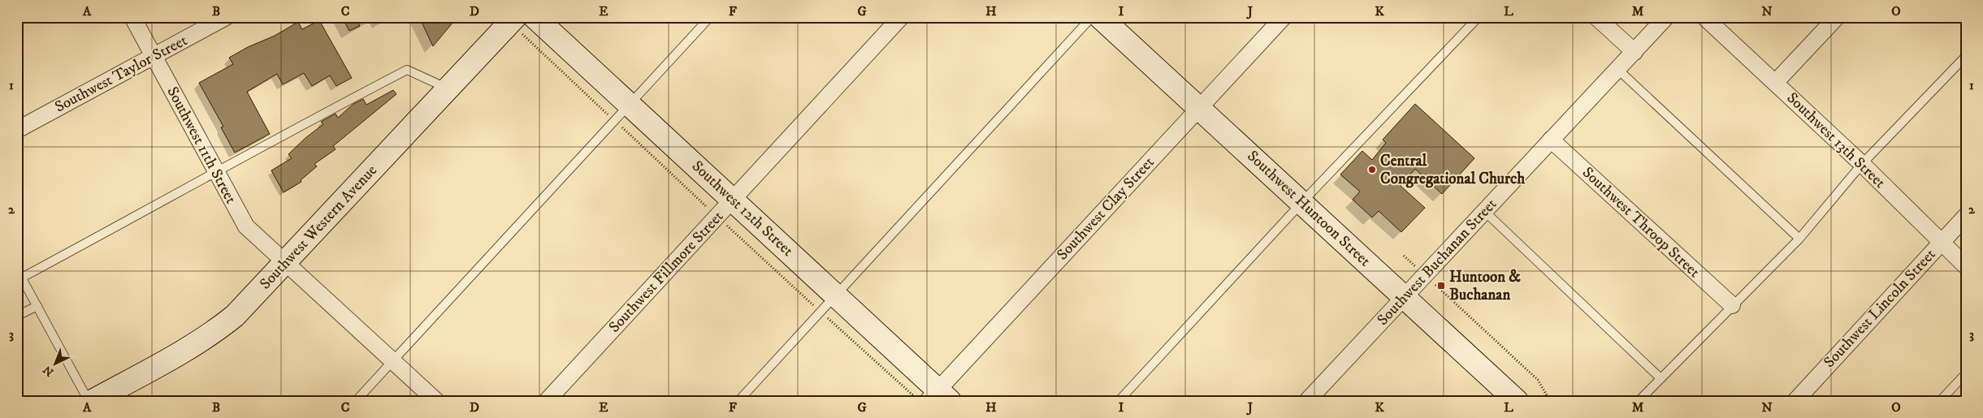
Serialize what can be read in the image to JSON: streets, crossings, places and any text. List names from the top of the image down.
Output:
{
  "streets": {
    "main road": ["Southwest 12th Street", "Southwest Huntoon Street", "Southwest Western Avenue"],
    "street": [
      "Southwest Taylor Street",
      "Southwest 13th Street",
      "Southwest 11th Street",
      "Southwest Clay Street",
      "Southwest Throop Street",
      "Southwest Buchanan Street",
      "Southwest Fillmore Street",
      "Southwest Lincoln Street"
    ]
  },
  "crossings": [
    ["Southwest Taylor Street", "Southwest 11th Street"],
    ["Southwest 13th Street", "Southwest Lincoln Street"],
    ["Southwest 11th Street", "Southwest Western Avenue"],
    ["Southwest 12th Street", "Southwest Clay Street"],
    ["Southwest 12th Street", "Southwest Fillmore Street"],
    ["Southwest Clay Street", "Southwest Huntoon Street"],
    ["Southwest Huntoon Street", "Southwest Buchanan Street"],
    ["Southwest Throop Street", "Southwest Buchanan Street"]
  ],
  "places": {
    "other": ["Central Congregational Church"],
    "transit": ["Huntoon & Buchanan"]
  },
  "north": "bottom left",
  "grid": {
    "columns": [
      "A",
      "B",
      "C",
      "D",
      "E",
      "F",
      "G",
      "H",
      "I",
      "J",
      "K",
      "L",
      "M",
      "N",
      "O"
    ],
    "rows": ["1", "2", "3"]
  }
}
